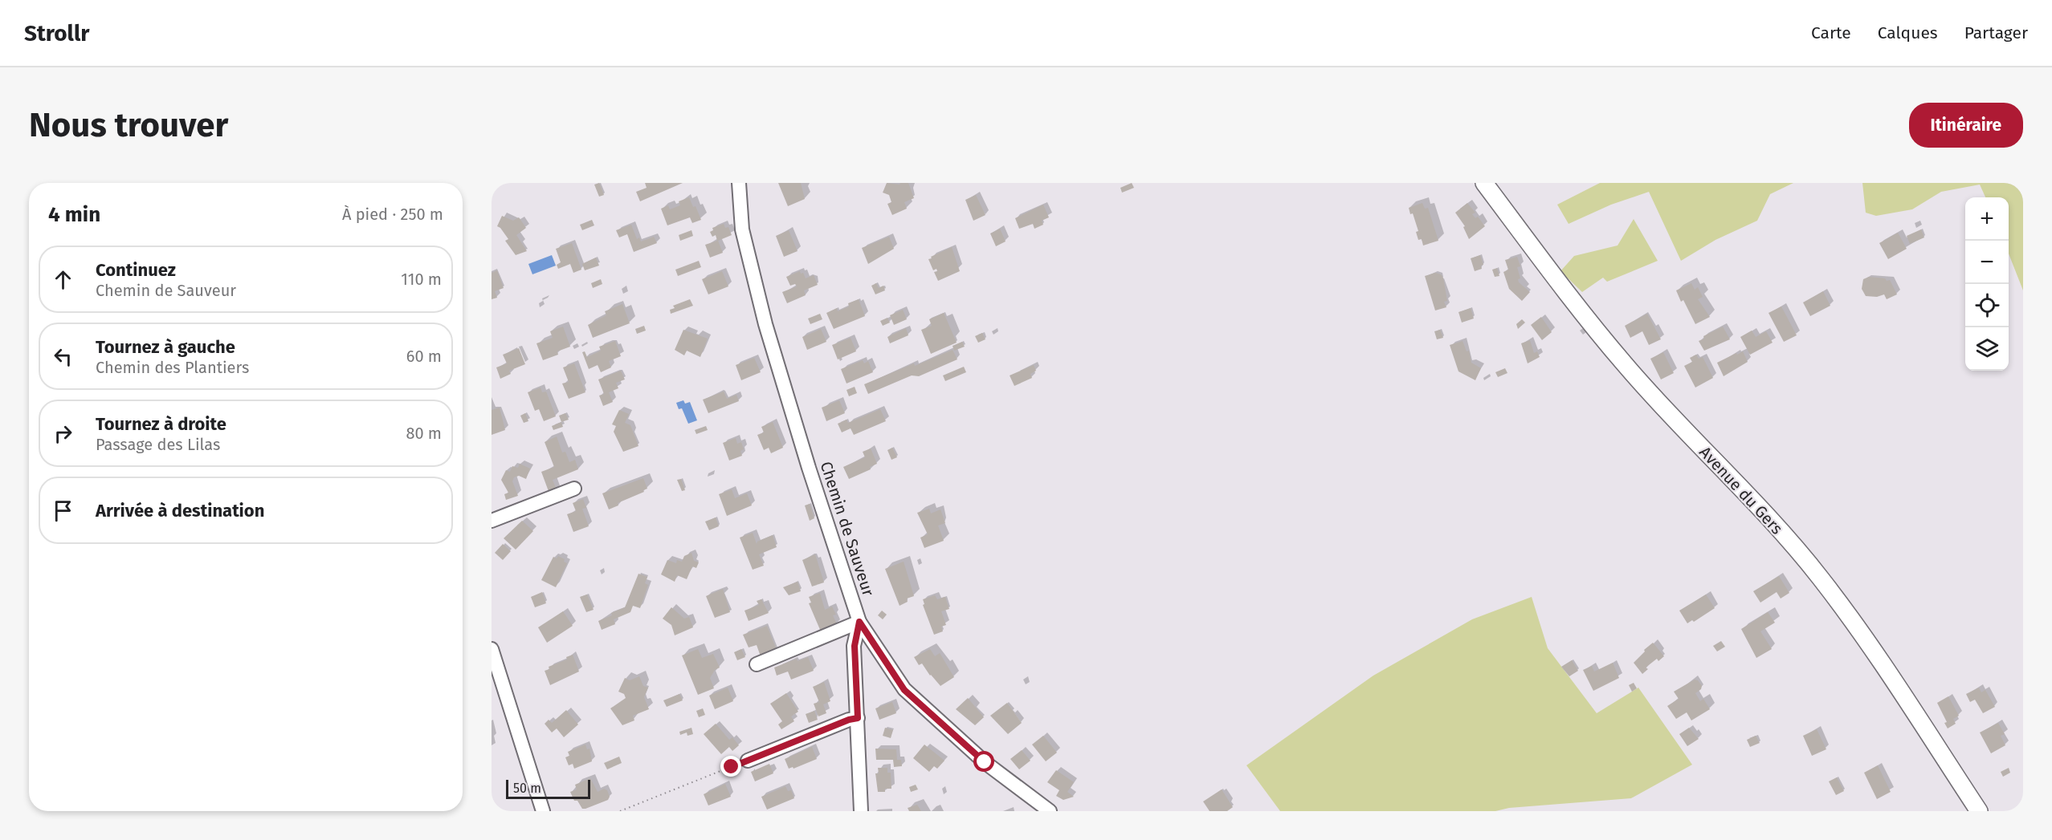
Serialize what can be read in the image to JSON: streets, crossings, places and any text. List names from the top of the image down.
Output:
{
  "streets": {
    "main road": ["Avenue du Gers"],
    "street": ["Chemin de Sauveur"]
  },
  "scale_bar": "50 m",
  "page": {
    "header": "Strollr",
    "nav": ["Carte", "Calques", "Partager"],
    "buttons": "Itinéraire",
    "title": "Nous trouver",
    "heading": ["4 min", "À pied · 250 m"],
    "map_buttons": ["+", "−"],
    "list": [
      ["Continuez", "Chemin de Sauveur", "110 m"],
      ["Tournez à gauche", "Chemin des Plantiers", "60 m"],
      ["Tournez à droite", "Passage des Lilas", "80 m"],
      "Arrivée à destination"
    ],
    "scale": "50 m"
  }
}
